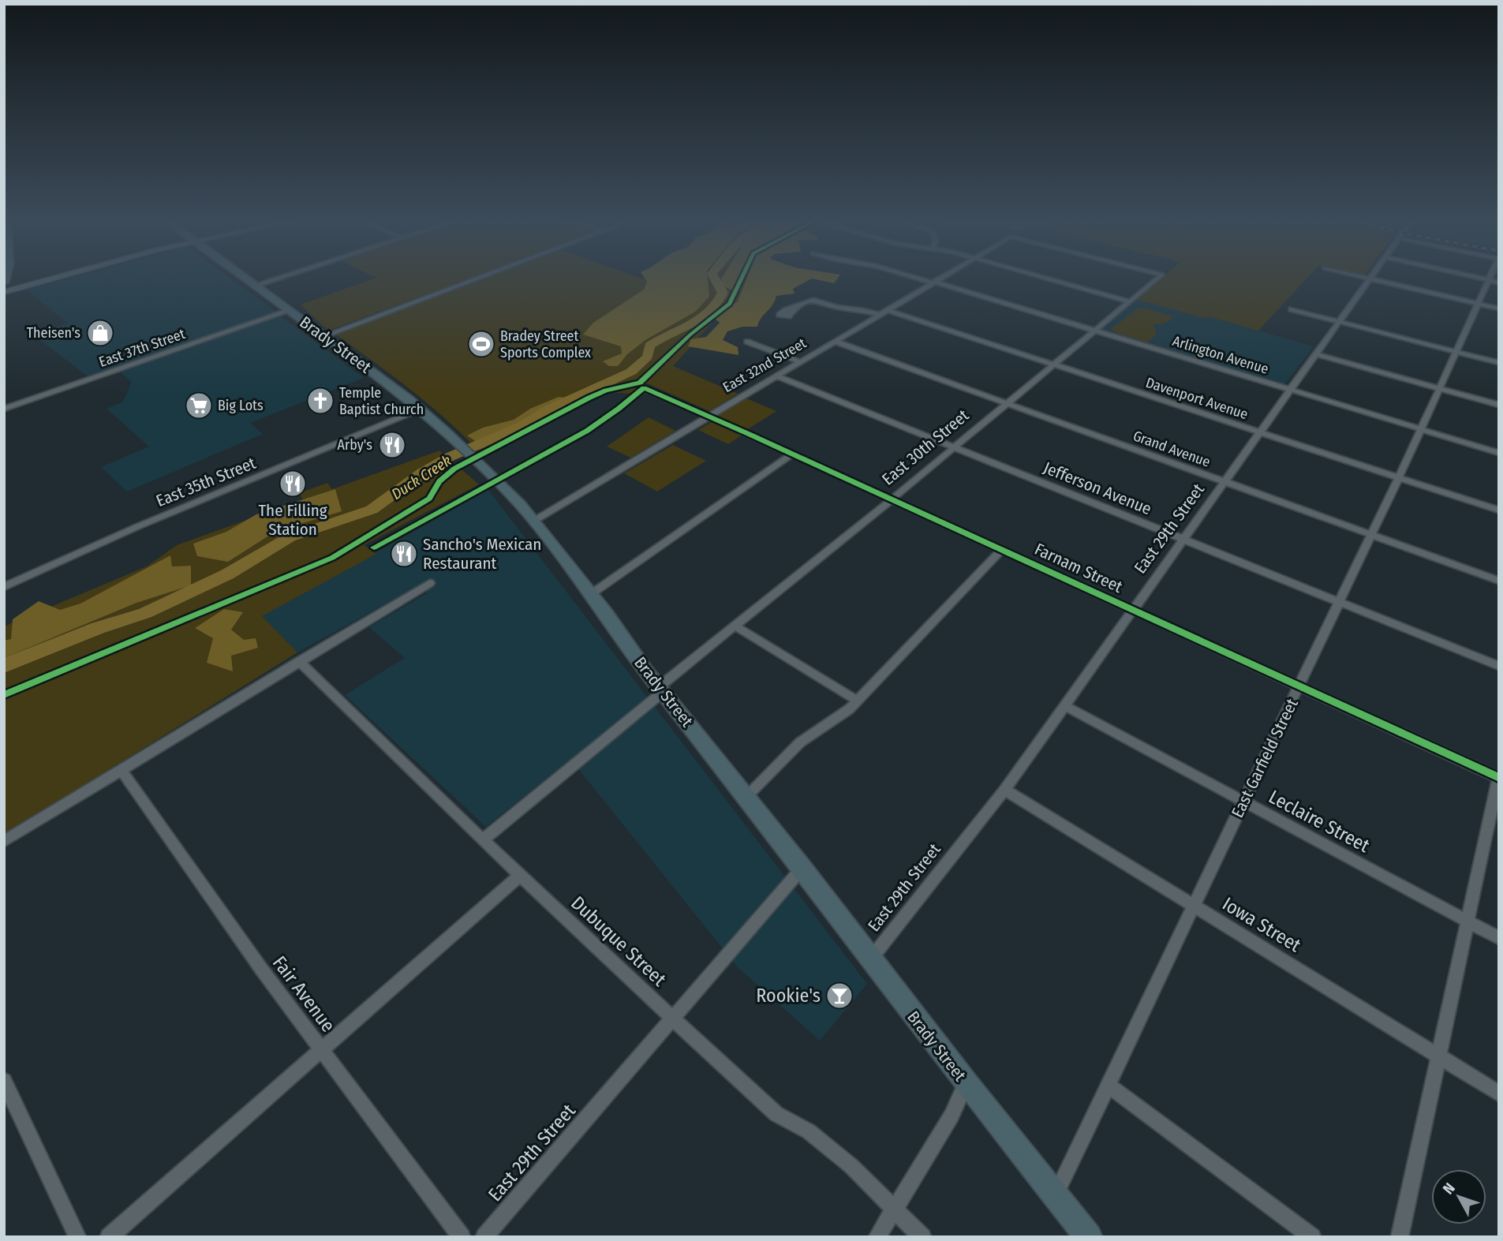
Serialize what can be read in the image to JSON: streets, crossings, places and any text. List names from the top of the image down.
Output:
{
  "streets": {
    "highway": ["Brady Street"],
    "street": [
      "East 37th Street",
      "Arlington Avenue",
      "East 32nd Street",
      "Davenport Avenue",
      "East 30th Street",
      "Grand Avenue",
      "East 35th Street",
      "Jefferson Avenue",
      "East 29th Street",
      "Farnam Street",
      "East Garfield Street",
      "Leclaire Street",
      "Iowa Street",
      "Dubuque Street",
      "Fair Avenue"
    ]
  },
  "crossings": [
    ["Brady Street", "East 37th Street"],
    ["Brady Street", "East 32nd Street"],
    ["Brady Street", "East 30th Street"],
    ["Brady Street", "East 35th Street"],
    ["Brady Street", "East 29th Street"],
    ["Brady Street", "Farnam Street"],
    ["Brady Street", "East Garfield Street"],
    ["Arlington Avenue", "East 32nd Street"],
    ["Arlington Avenue", "East 30th Street"],
    ["Arlington Avenue", "East 29th Street"],
    ["Arlington Avenue", "East Garfield Street"],
    ["East 32nd Street", "Davenport Avenue"],
    ["East 32nd Street", "Grand Avenue"],
    ["East 32nd Street", "Jefferson Avenue"],
    ["East 32nd Street", "Farnam Street"],
    ["Davenport Avenue", "East 30th Street"],
    ["Davenport Avenue", "East 29th Street"],
    ["Davenport Avenue", "East Garfield Street"],
    ["East 30th Street", "Grand Avenue"],
    ["East 30th Street", "Jefferson Avenue"],
    ["East 30th Street", "Farnam Street"],
    ["East 30th Street", "Dubuque Street"],
    ["Grand Avenue", "East 29th Street"],
    ["Grand Avenue", "East Garfield Street"],
    ["Jefferson Avenue", "East 29th Street"],
    ["Jefferson Avenue", "East Garfield Street"],
    ["East 29th Street", "Farnam Street"],
    ["East 29th Street", "Leclaire Street"],
    ["East 29th Street", "Iowa Street"],
    ["East 29th Street", "Dubuque Street"],
    ["Farnam Street", "East Garfield Street"],
    ["East Garfield Street", "Leclaire Street"],
    ["East Garfield Street", "Iowa Street"]
  ],
  "water": ["Duck Creek"],
  "places": {
    "shop": ["Theisen's"],
    "sports": ["Bradey Street Sports Complex"],
    "church": ["Temple Baptist Church"],
    "supermarket": ["Big Lots"],
    "restaurant": ["Arby's", "The Filling Station", "Sancho's Mexican Restaurant"],
    "bar": ["Rookie's"]
  },
  "north": "top left"
}
